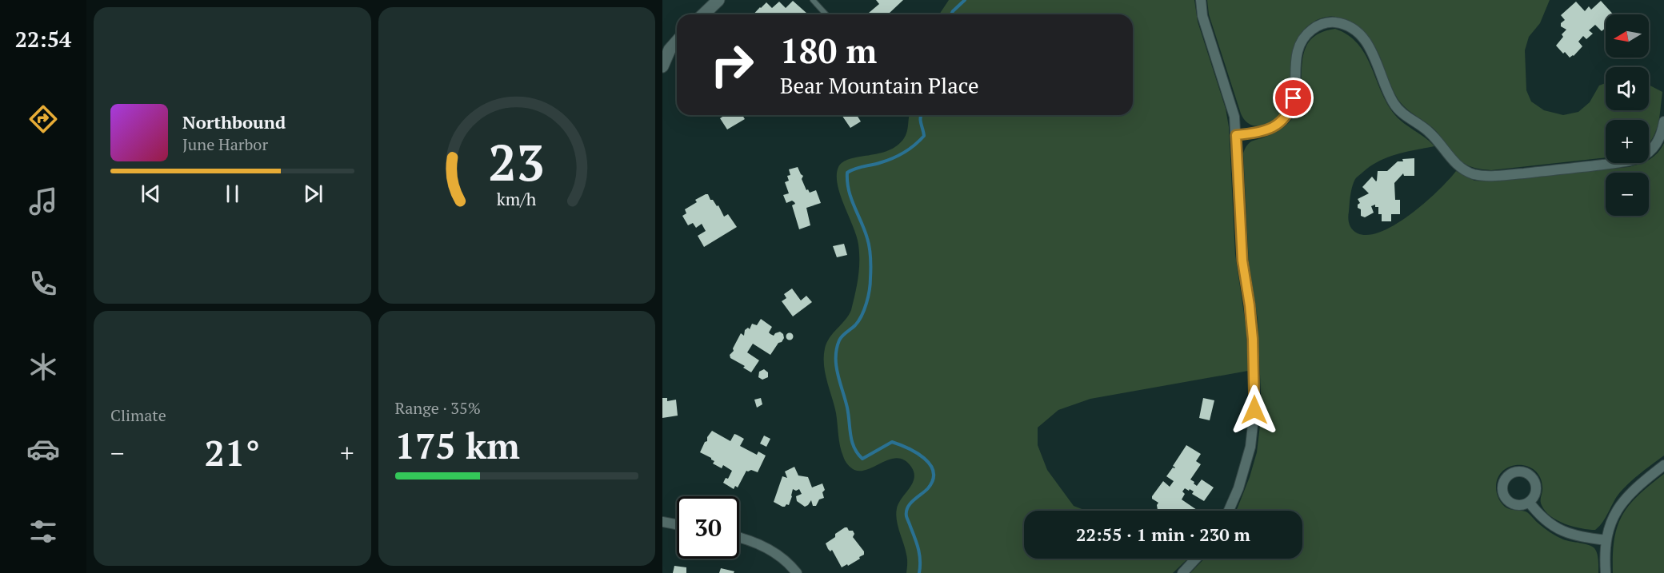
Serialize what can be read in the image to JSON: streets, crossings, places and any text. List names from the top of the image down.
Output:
{
  "north": "left",
  "page": {
    "tabs": "22:54",
    "map_buttons": ["+", "−"],
    "turn": ["180 m", "Bear Mountain Place"],
    "song": ["Northbound", "June Harbor"],
    "tile": [
      "Climate",
      ["Range · 35%", "175 km"]
    ],
    "heat": ["−", "21°", "+"],
    "limit": "30",
    "trip": "22:55 · 1 min · 230 m",
    "gauge": ["23", "km/h"]
  }
}
